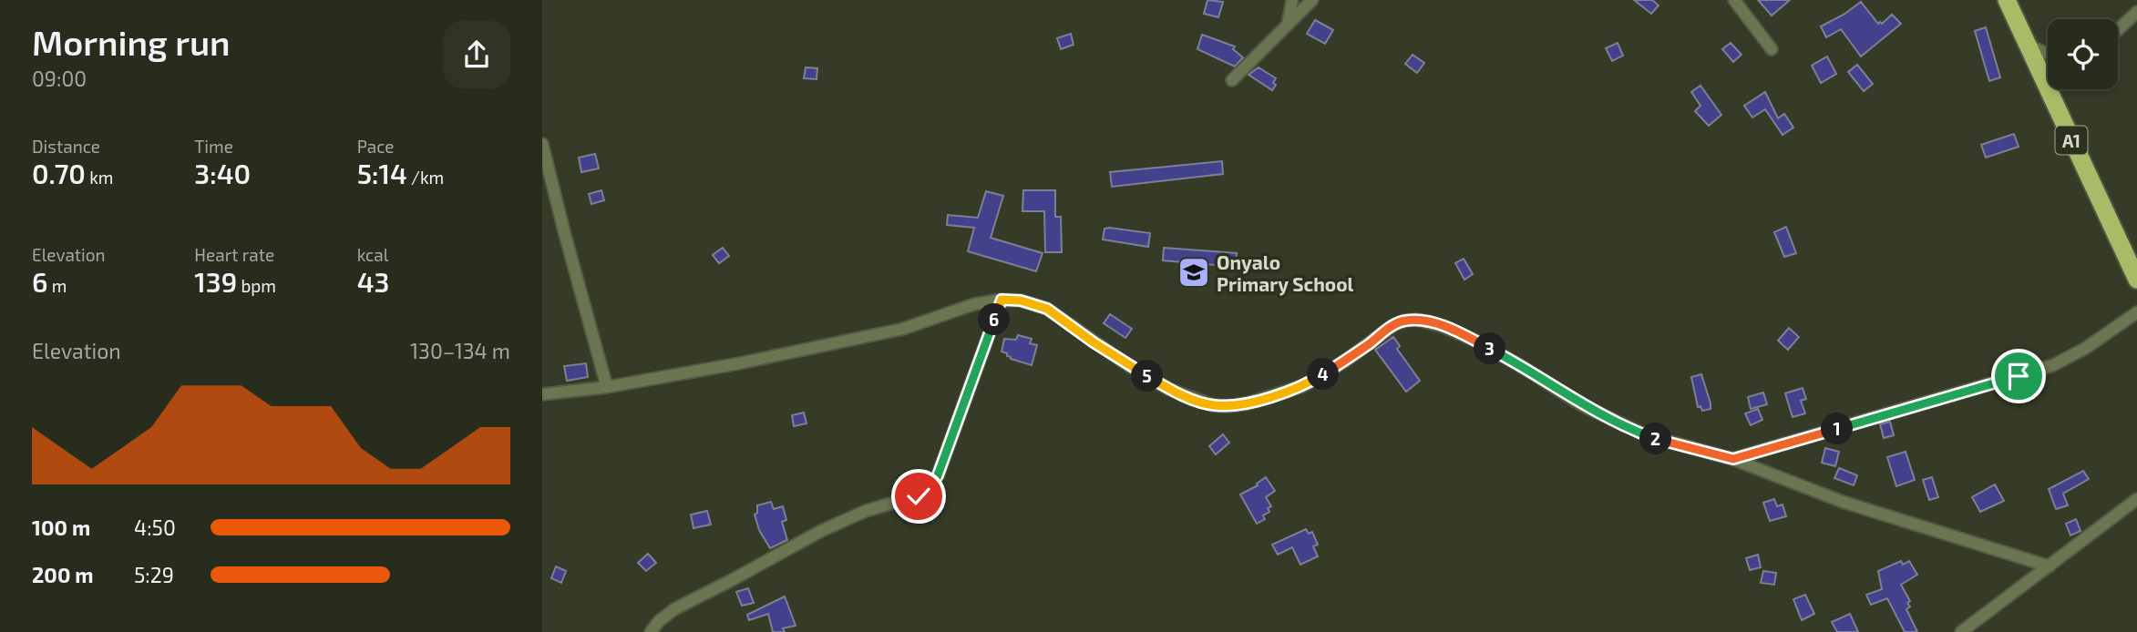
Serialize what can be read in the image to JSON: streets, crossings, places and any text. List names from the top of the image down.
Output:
{
  "streets": {
    "highway": ["A1"]
  },
  "places": {
    "school or university": ["Onyalo Primary School"]
  },
  "page": {
    "heading": ["Morning run", "09:00"],
    "stats": [
      ["Distance", "0.70 km"],
      ["Time", "3:40"],
      ["Pace", "5:14 /km"],
      ["Elevation", "6 m"],
      ["Heart rate", "139 bpm"],
      ["kcal", "43"]
    ],
    "pins": [
      "6",
      "3",
      "4",
      "5",
      "1",
      "2"
    ],
    "chart": ["Elevation", "130–134 m"],
    "list": [
      {
        "name": "100 m",
        "note": "4:50"
      },
      {
        "name": "200 m",
        "note": "5:29"
      }
    ]
  }
}
